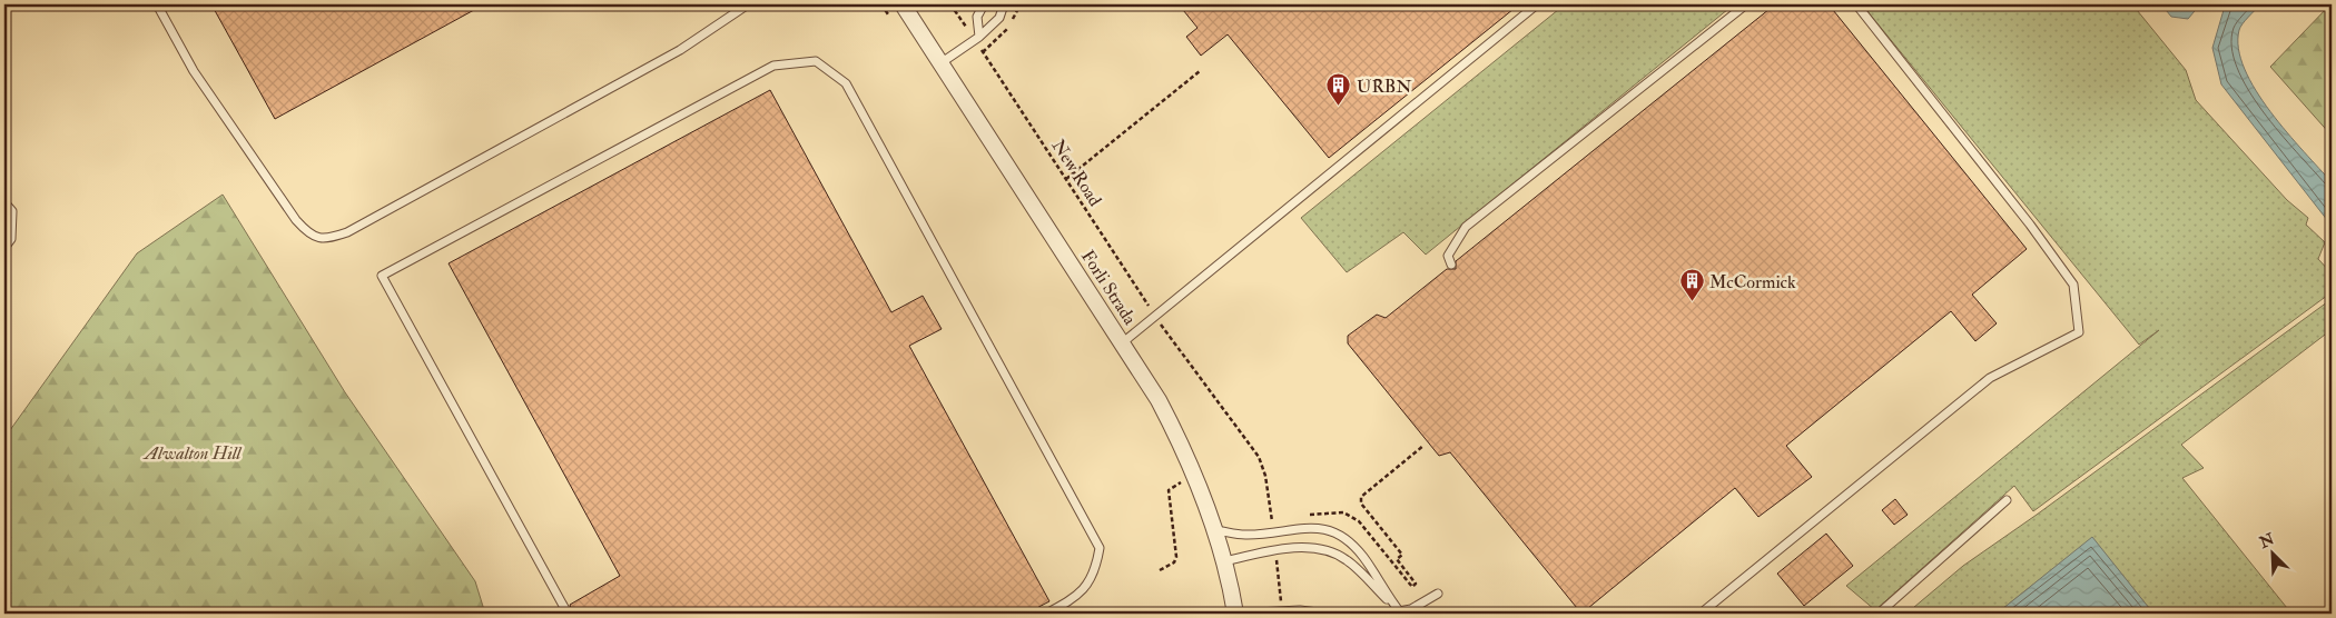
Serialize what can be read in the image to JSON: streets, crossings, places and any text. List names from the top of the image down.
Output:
{
  "streets": {
    "street": ["Forli Strada"],
    "path": ["New Road"]
  },
  "parks": ["Alwalton Hill"],
  "places": {
    "building": ["URBN", "McCormick"]
  },
  "north": "top left"
}
